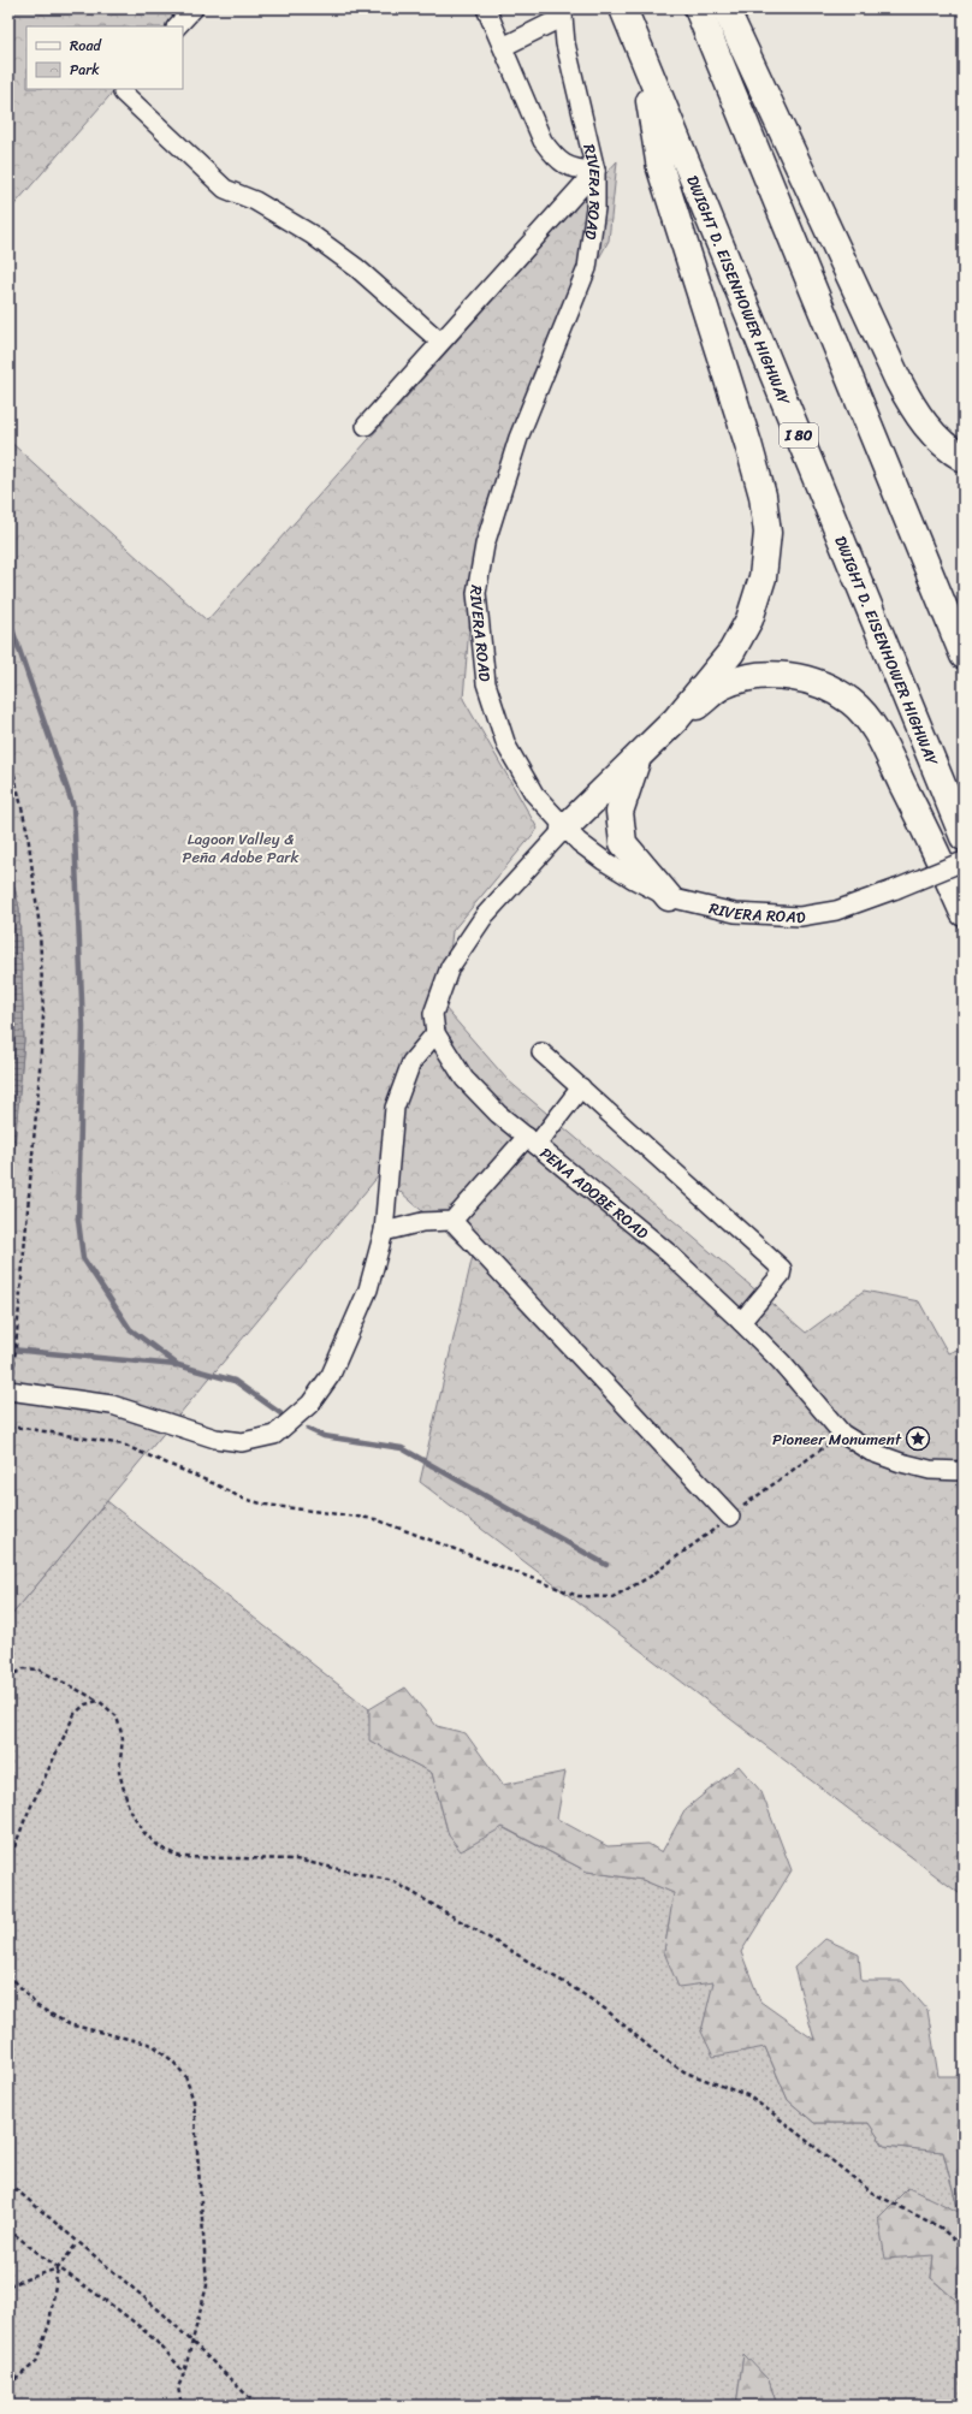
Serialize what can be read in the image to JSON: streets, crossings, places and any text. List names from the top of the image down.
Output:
{
  "streets": {
    "highway": ["DWIGHT D. EISENHOWER HIGHWAY", "I 80"],
    "street": ["RIVERA ROAD", "PENA ADOBE ROAD"]
  },
  "parks": ["Lagoon Valley & Peña Adobe Park"],
  "places": {
    "place": ["Pioneer Monument"]
  },
  "legend": ["Road", "Park"]
}
